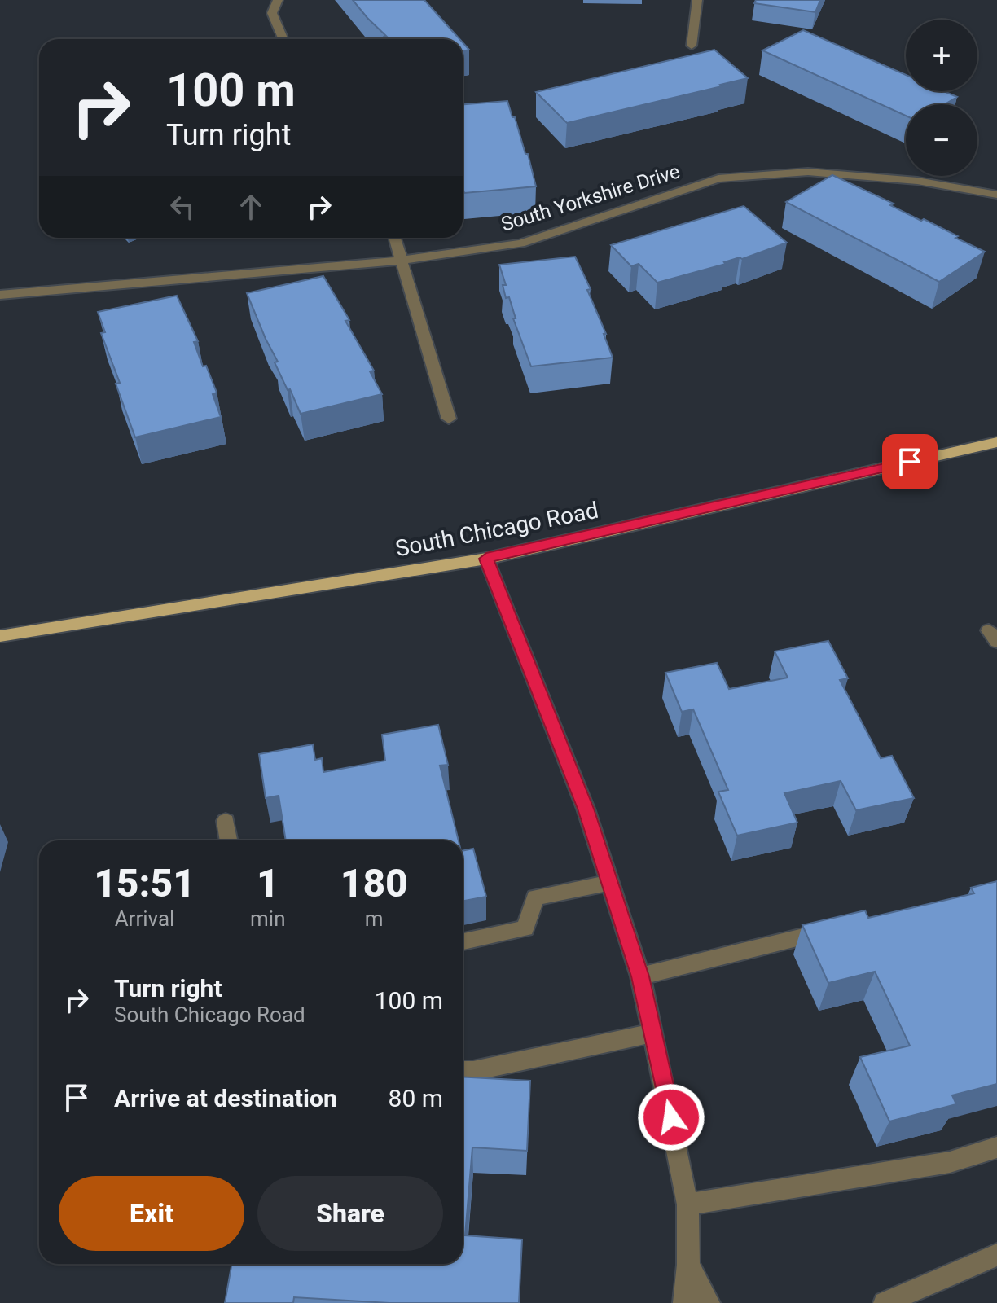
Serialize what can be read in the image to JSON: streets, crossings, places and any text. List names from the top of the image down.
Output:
{
  "streets": {
    "main road": ["South Chicago Road"],
    "street": ["South Yorkshire Drive"]
  },
  "page": {
    "map_buttons": ["+", "−"],
    "turn": ["100 m", "Turn right"],
    "eta": [
      "15:51",
      "Arrival",
      "1",
      "min",
      "180",
      "m"
    ],
    "list": [
      {
        "name": "Turn right",
        "note": "South Chicago Road",
        "value": "100 m"
      },
      {
        "name": "Arrive at destination",
        "value": "80 m"
      }
    ],
    "buttons": ["Exit", "Share"]
  }
}
